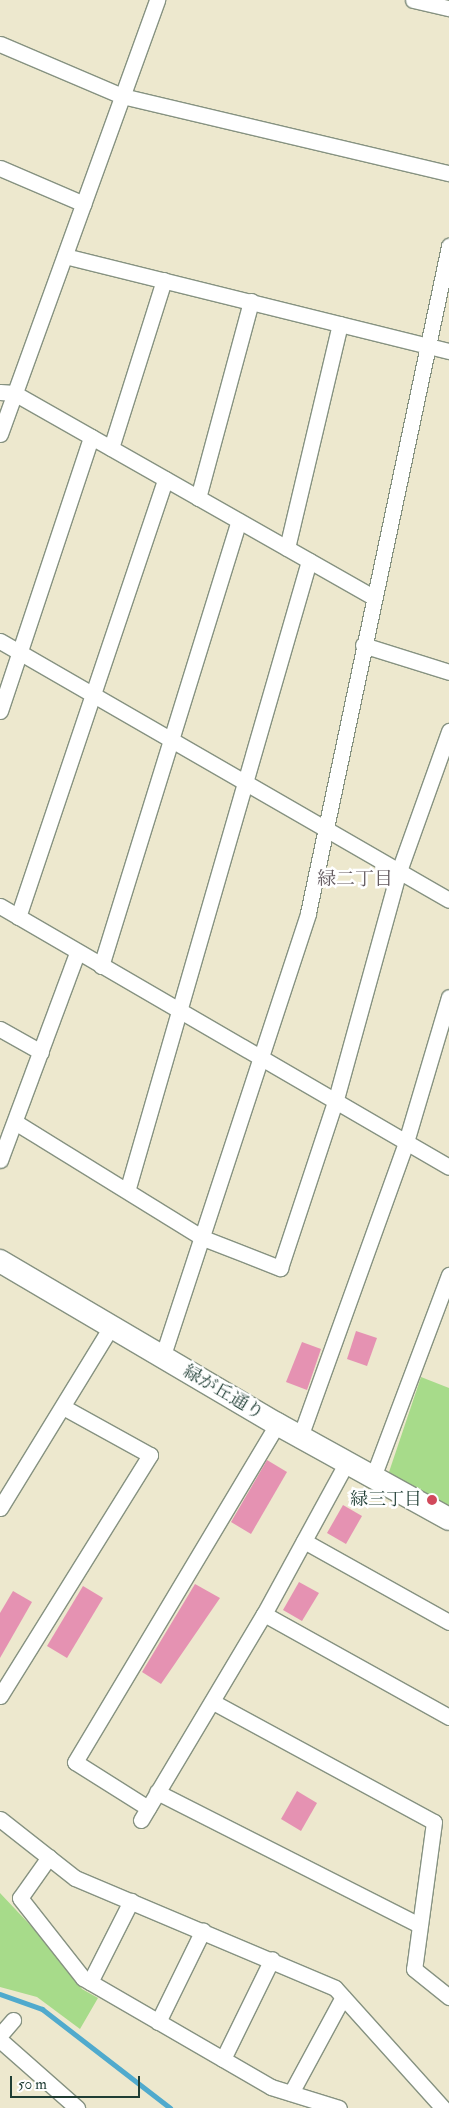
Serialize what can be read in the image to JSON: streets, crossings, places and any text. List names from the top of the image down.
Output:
{
  "streets": {
    "street": ["緑が丘通り"]
  },
  "districts": ["緑二丁目"],
  "places": ["緑三丁目"],
  "scale_bar": "50 m"
}
